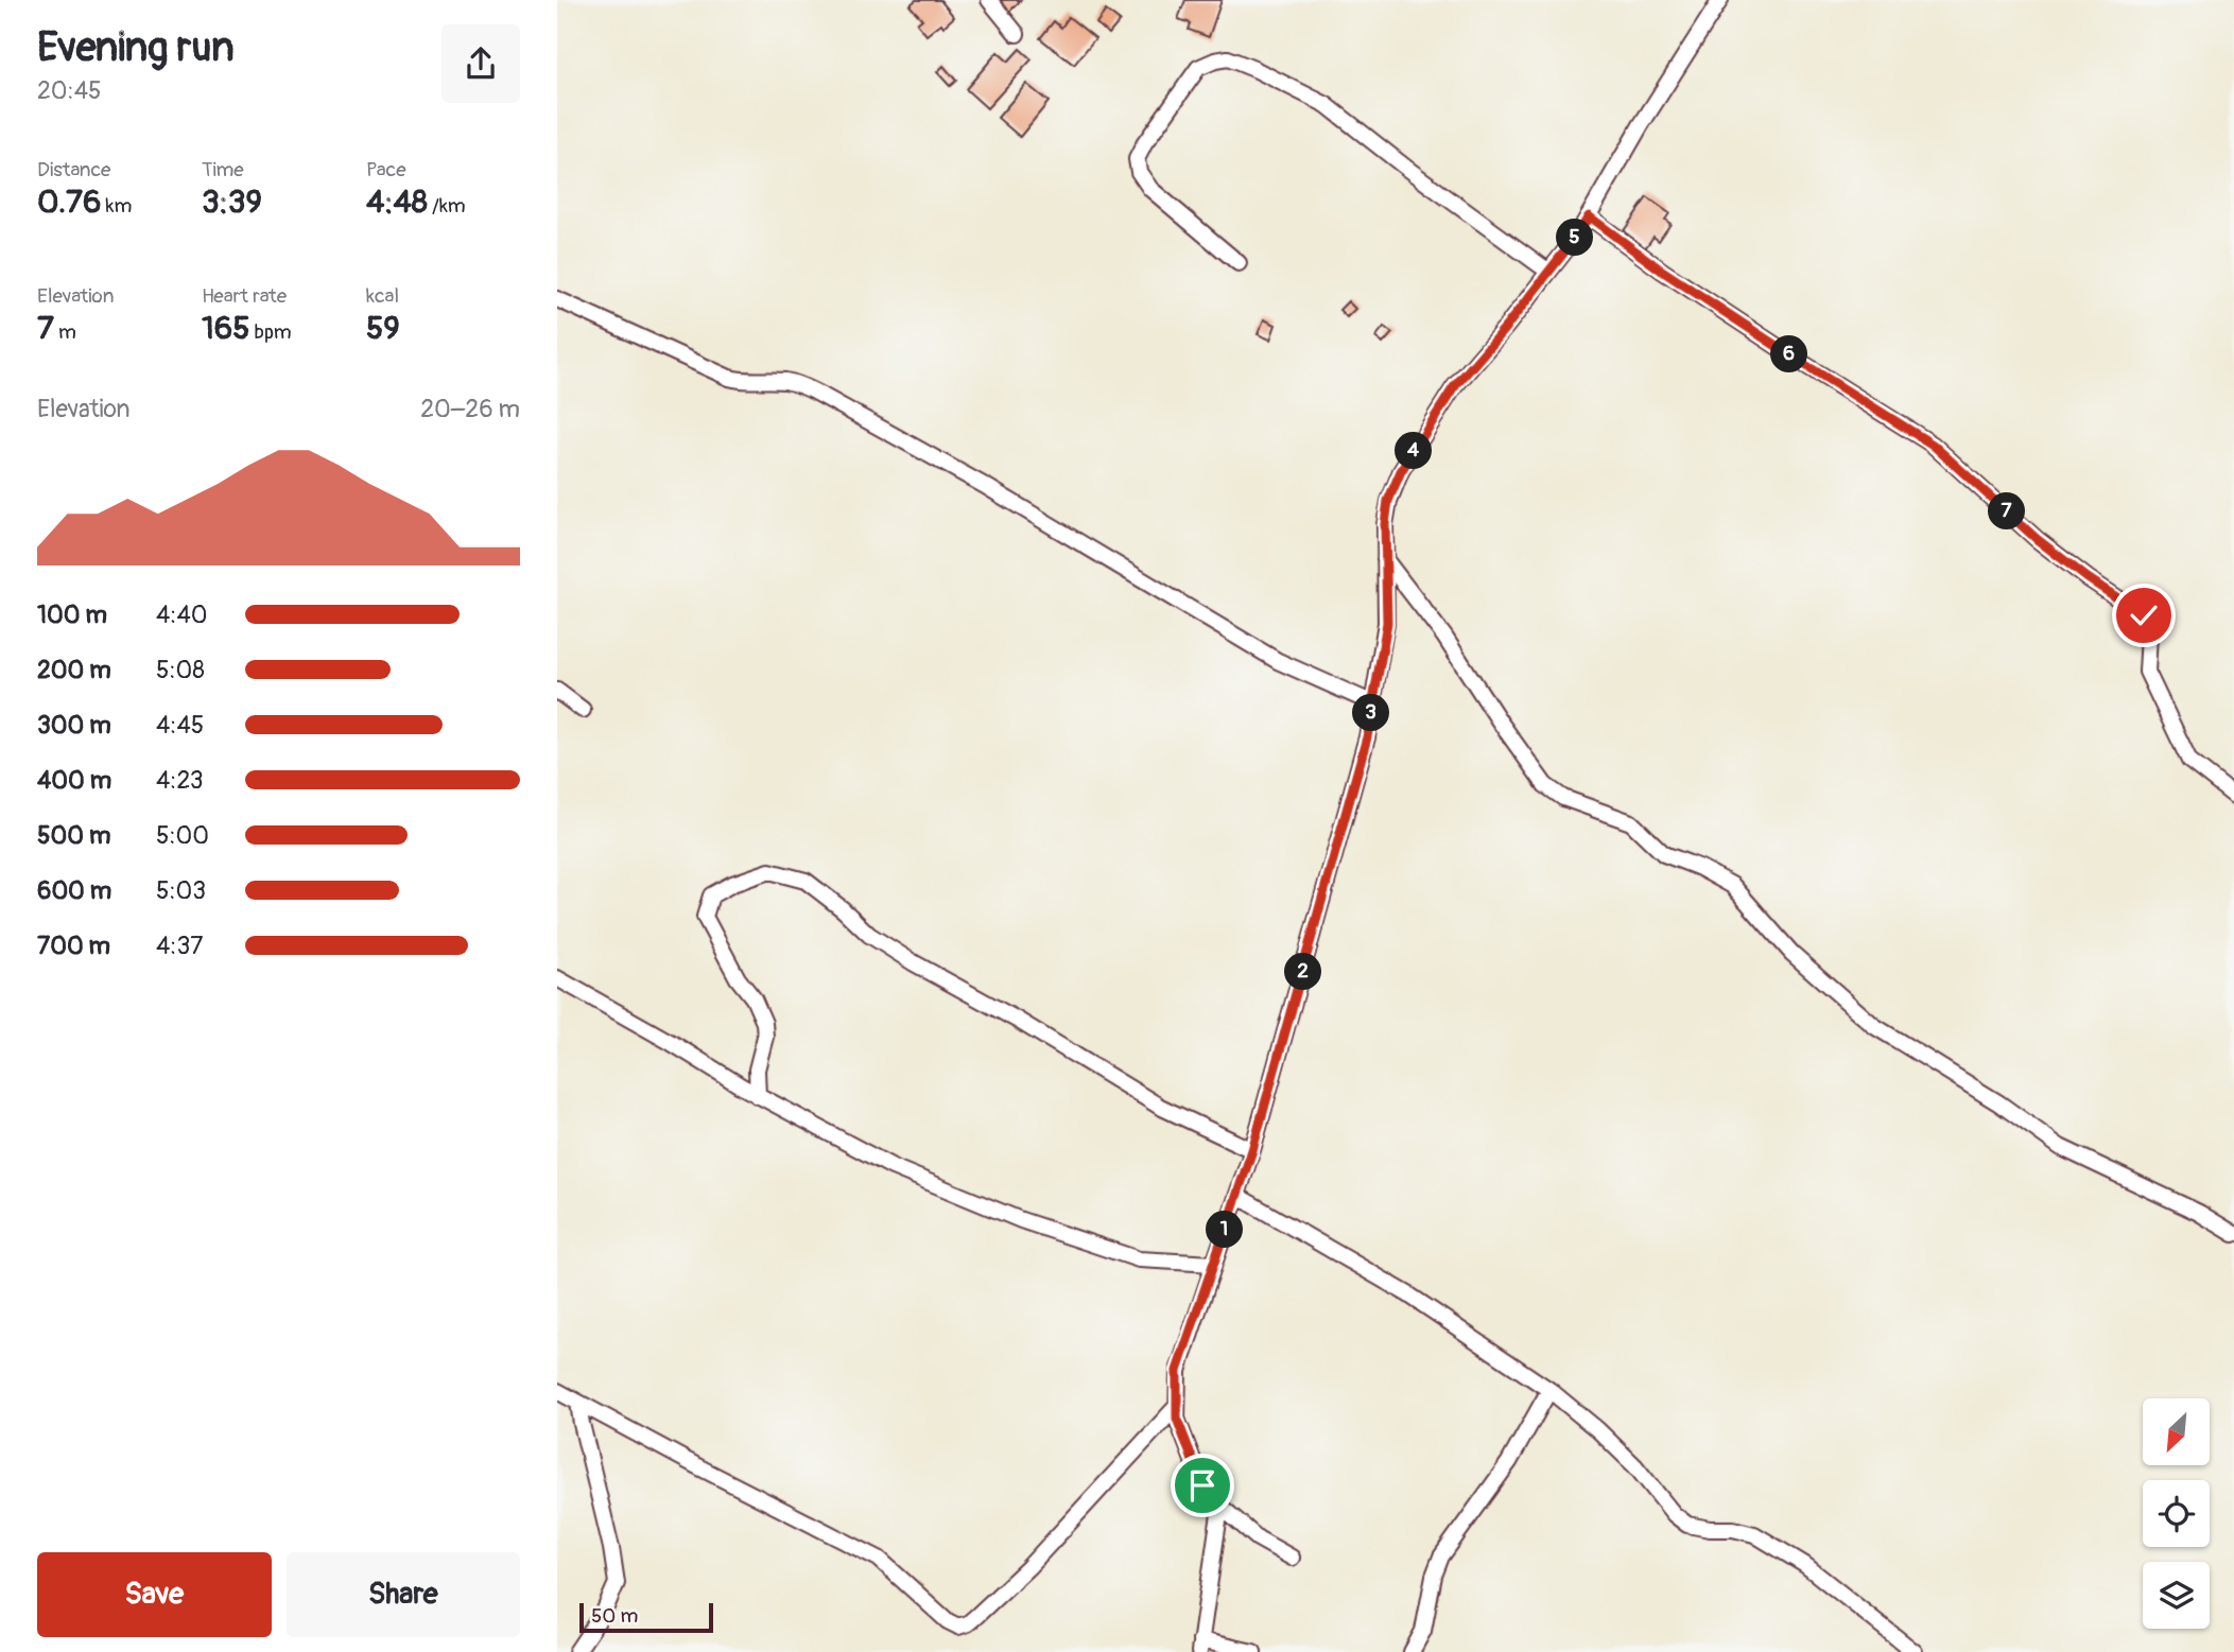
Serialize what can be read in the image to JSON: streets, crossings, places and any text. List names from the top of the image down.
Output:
{
  "scale_bar": "50 m",
  "north": "bottom left",
  "page": {
    "heading": ["Evening run", "20:45"],
    "stats": [
      ["Distance", "0.76 km"],
      ["Time", "3:39"],
      ["Pace", "4:48 /km"],
      ["Elevation", "7 m"],
      ["Heart rate", "165 bpm"],
      ["kcal", "59"]
    ],
    "pins": [
      "5",
      "6",
      "4",
      "7",
      "3",
      "2",
      "1"
    ],
    "chart": ["Elevation", "20–26 m"],
    "list": [
      {
        "name": "100 m",
        "note": "4:40"
      },
      {
        "name": "200 m",
        "note": "5:08"
      },
      {
        "name": "300 m",
        "note": "4:45"
      },
      {
        "name": "400 m",
        "note": "4:23"
      },
      {
        "name": "500 m",
        "note": "5:00"
      },
      {
        "name": "600 m",
        "note": "5:03"
      },
      {
        "name": "700 m",
        "note": "4:37"
      }
    ],
    "buttons": ["Save", "Share"],
    "scale": "50 m"
  }
}
